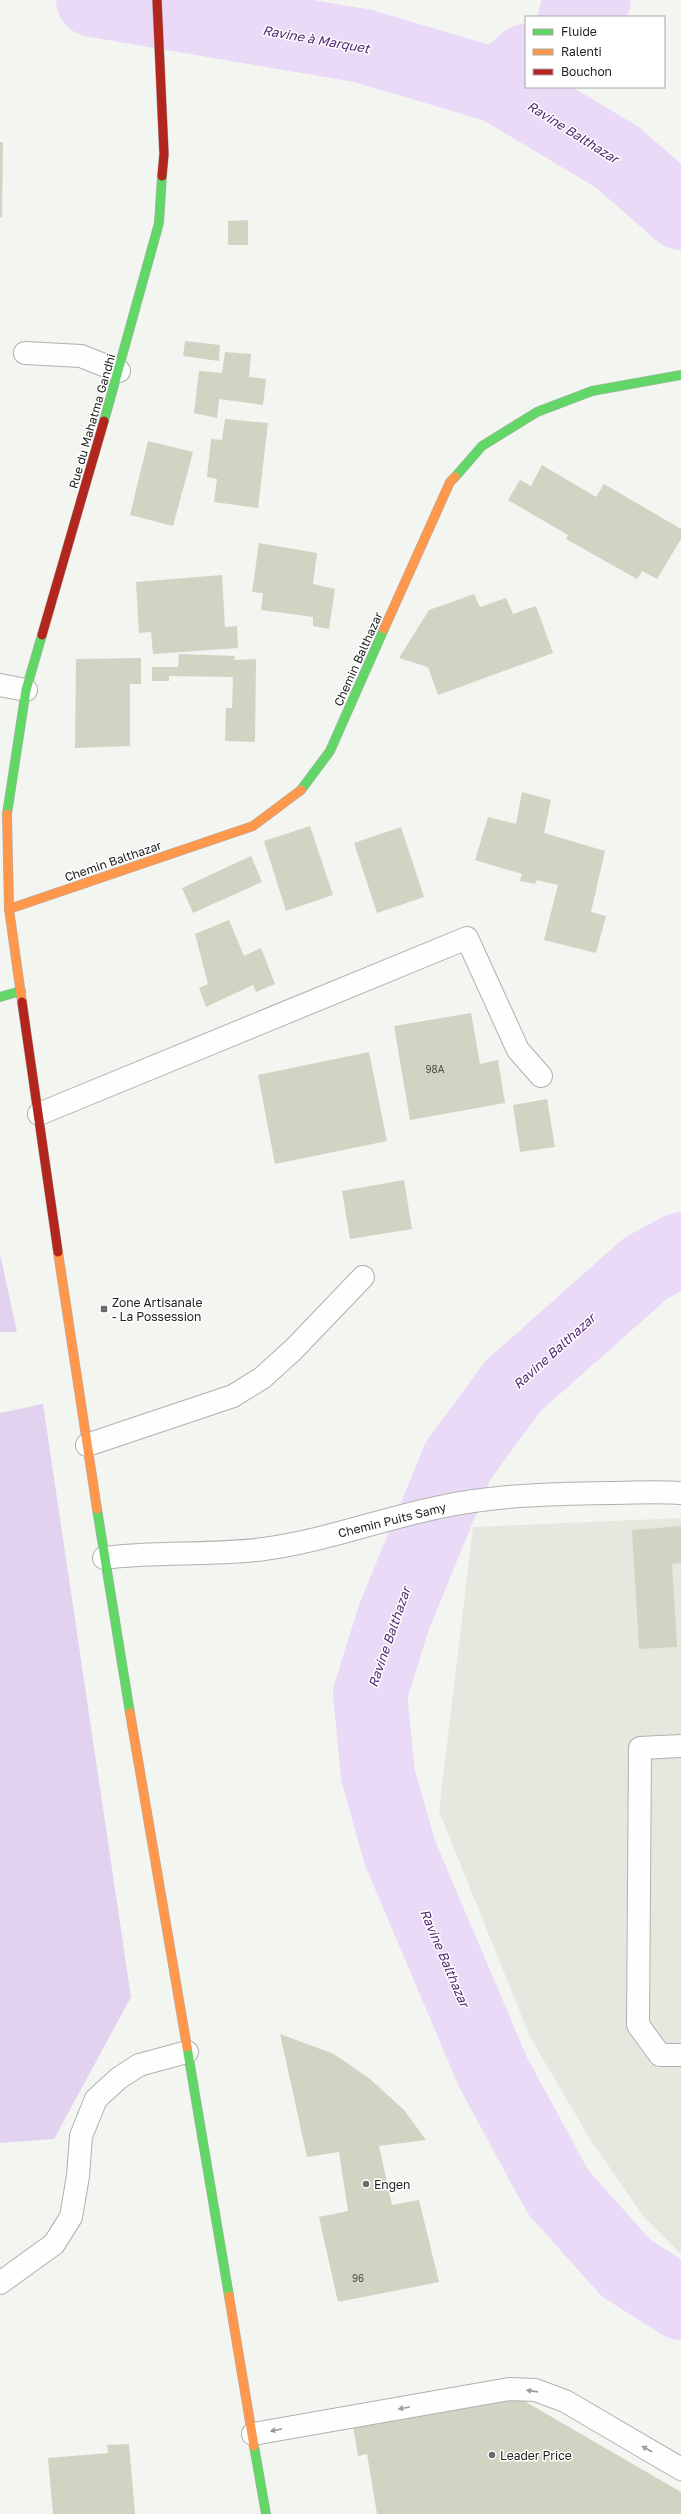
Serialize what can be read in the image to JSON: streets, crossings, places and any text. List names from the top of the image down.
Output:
{
  "streets": {
    "main road": ["Rue du Mahatma Gandhi", "Chemin Balthazar"],
    "street": ["Chemin Puits Samy"]
  },
  "crossings": [
    ["Rue du Mahatma Gandhi", "Chemin Balthazar"],
    ["Rue du Mahatma Gandhi", "Chemin Puits Samy"]
  ],
  "water": ["Ravine à Marquet", "Ravine Balthazar"],
  "places": {
    "transit": ["Zone Artisanale - La Possession"],
    "other": ["Engen", "Leader Price"]
  },
  "house_numbers": ["98A", "96"],
  "legend": ["Fluide", "Ralenti", "Bouchon"]
}
